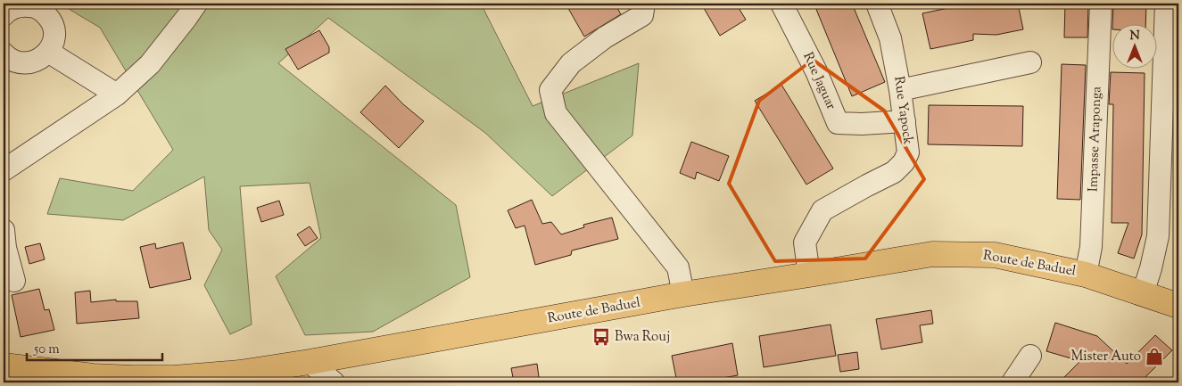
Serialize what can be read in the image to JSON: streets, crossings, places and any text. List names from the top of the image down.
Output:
{
  "streets": {
    "main road": ["Route de Baduel"],
    "street": ["Rue Jaguar", "Rue Yapock", "Impasse Araponga"]
  },
  "crossings": [
    ["Rue Jaguar", "Rue Yapock"],
    ["Rue Yapock", "Route de Baduel"],
    ["Impasse Araponga", "Route de Baduel"]
  ],
  "places": {
    "bus stop": ["Bwa Rouj"],
    "shop": ["Mister Auto"]
  },
  "scale_bar": "50 m",
  "north": "top"
}
